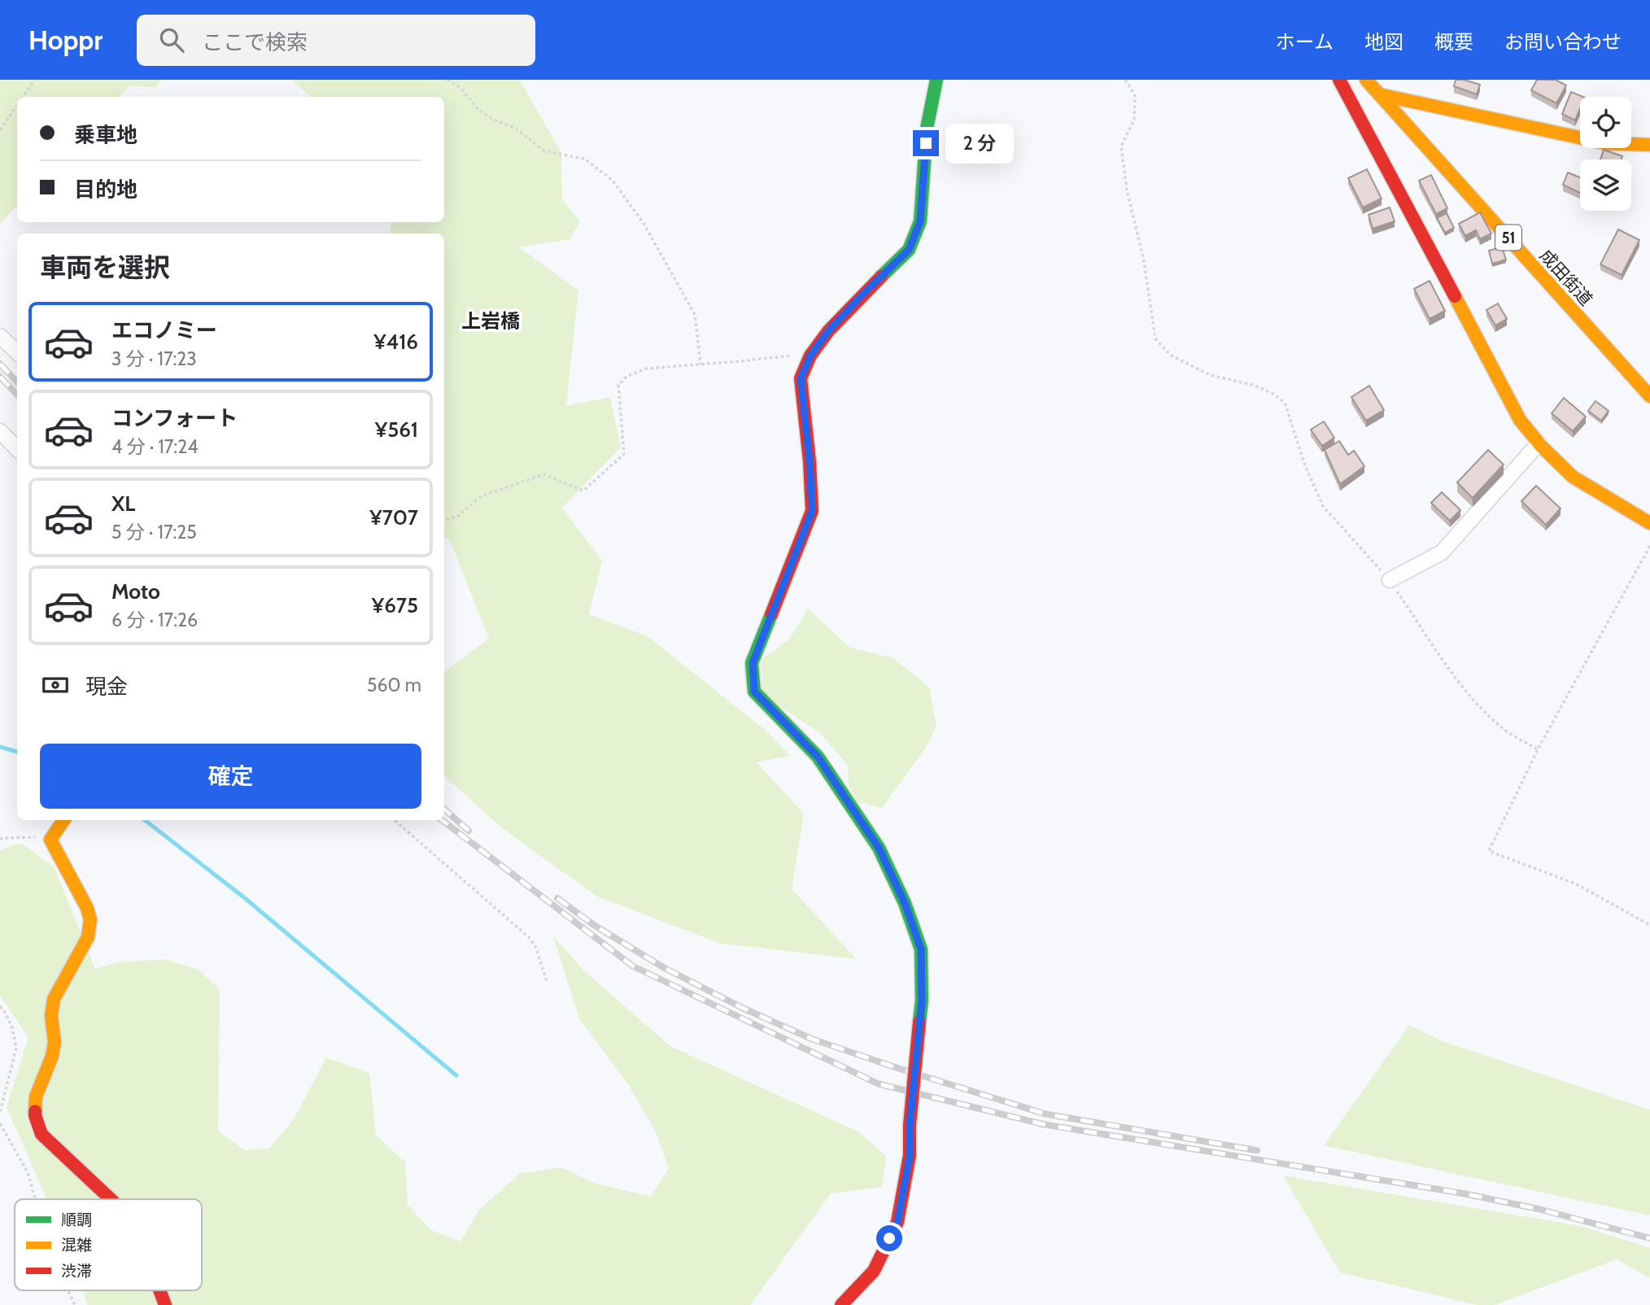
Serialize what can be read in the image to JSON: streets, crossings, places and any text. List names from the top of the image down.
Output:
{
  "streets": {
    "main road": ["51", "成田街道"]
  },
  "districts": ["上岩橋"],
  "legend": ["順調", "混雑", "渋滞"],
  "page": {
    "header": "Hoppr",
    "search": "ここで検索",
    "nav": [
      "ホーム",
      "地図",
      "概要",
      "お問い合わせ"
    ],
    "banner": ["乗車地", "目的地"],
    "bubble": "2 分",
    "heading": "車両を選択",
    "list": [
      {
        "name": "エコノミー",
        "note": "3 分 · 17:23",
        "value": "¥416"
      },
      {
        "name": "コンフォート",
        "note": "4 分 · 17:24",
        "value": "¥561"
      },
      {
        "name": "XL",
        "note": "5 分 · 17:25",
        "value": "¥707"
      },
      {
        "name": "Moto",
        "note": "6 分 · 17:26",
        "value": "¥675"
      }
    ],
    "pay": ["現金", "560 m"],
    "buttons": "確定"
  }
}
